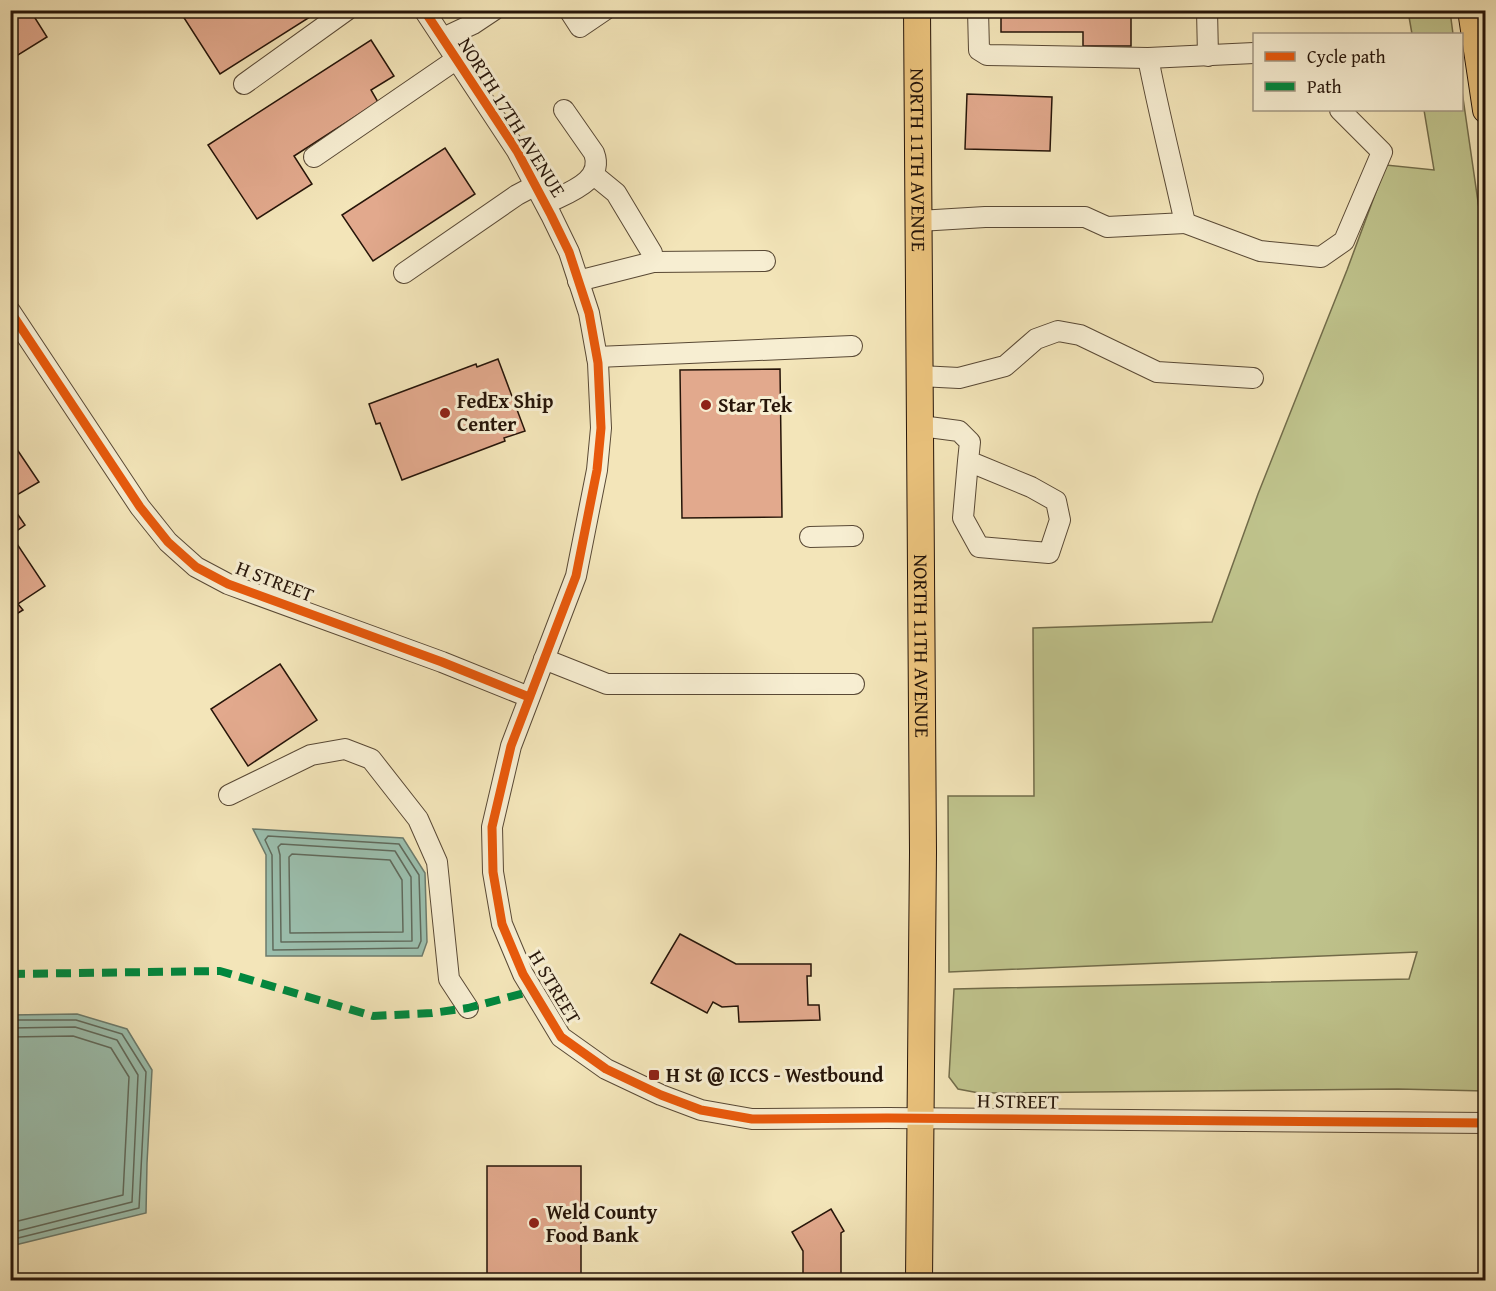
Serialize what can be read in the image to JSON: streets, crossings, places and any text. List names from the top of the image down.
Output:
{
  "streets": {
    "main road": ["NORTH 11TH AVENUE"],
    "street": ["NORTH 17TH AVENUE", "H STREET"]
  },
  "crossings": [
    ["NORTH 17TH AVENUE", "H STREET"],
    ["NORTH 11TH AVENUE", "H STREET"]
  ],
  "places": {
    "other": ["Star Tek", "FedEx Ship Center", "Weld County Food Bank"],
    "transit": ["H St @ ICCS - Westbound"]
  },
  "legend": ["Cycle path", "Path"]
}
